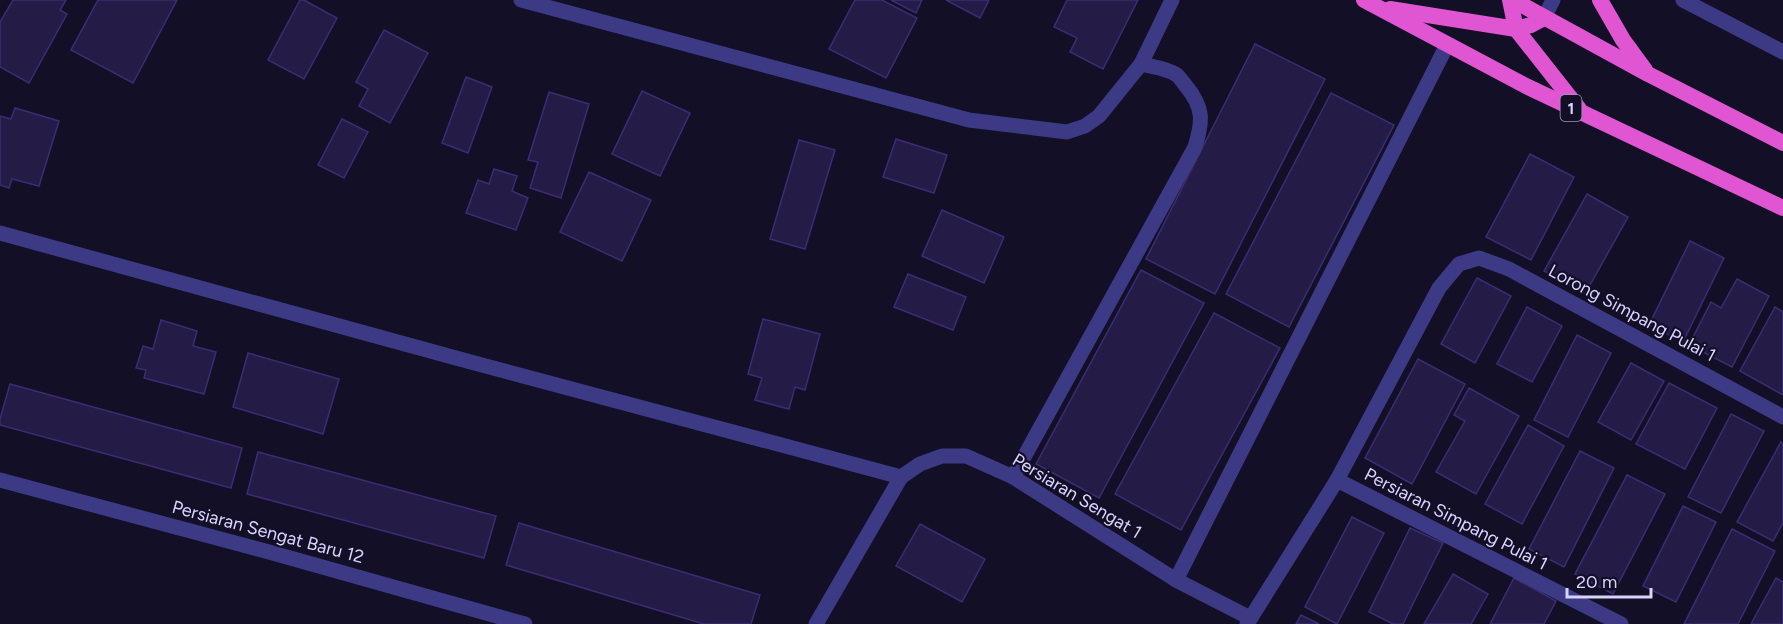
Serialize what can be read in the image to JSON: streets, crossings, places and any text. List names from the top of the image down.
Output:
{
  "streets": {
    "highway": ["1"],
    "street": [
      "Lorong Simpang Pulai 1",
      "Persiaran Sengat 1",
      "Persiaran Simpang Pulai 1",
      "Persiaran Sengat Baru 12"
    ]
  },
  "crossings": [
    ["Lorong Simpang Pulai 1", "Persiaran Simpang Pulai 1"]
  ],
  "scale_bar": "20 m"
}
